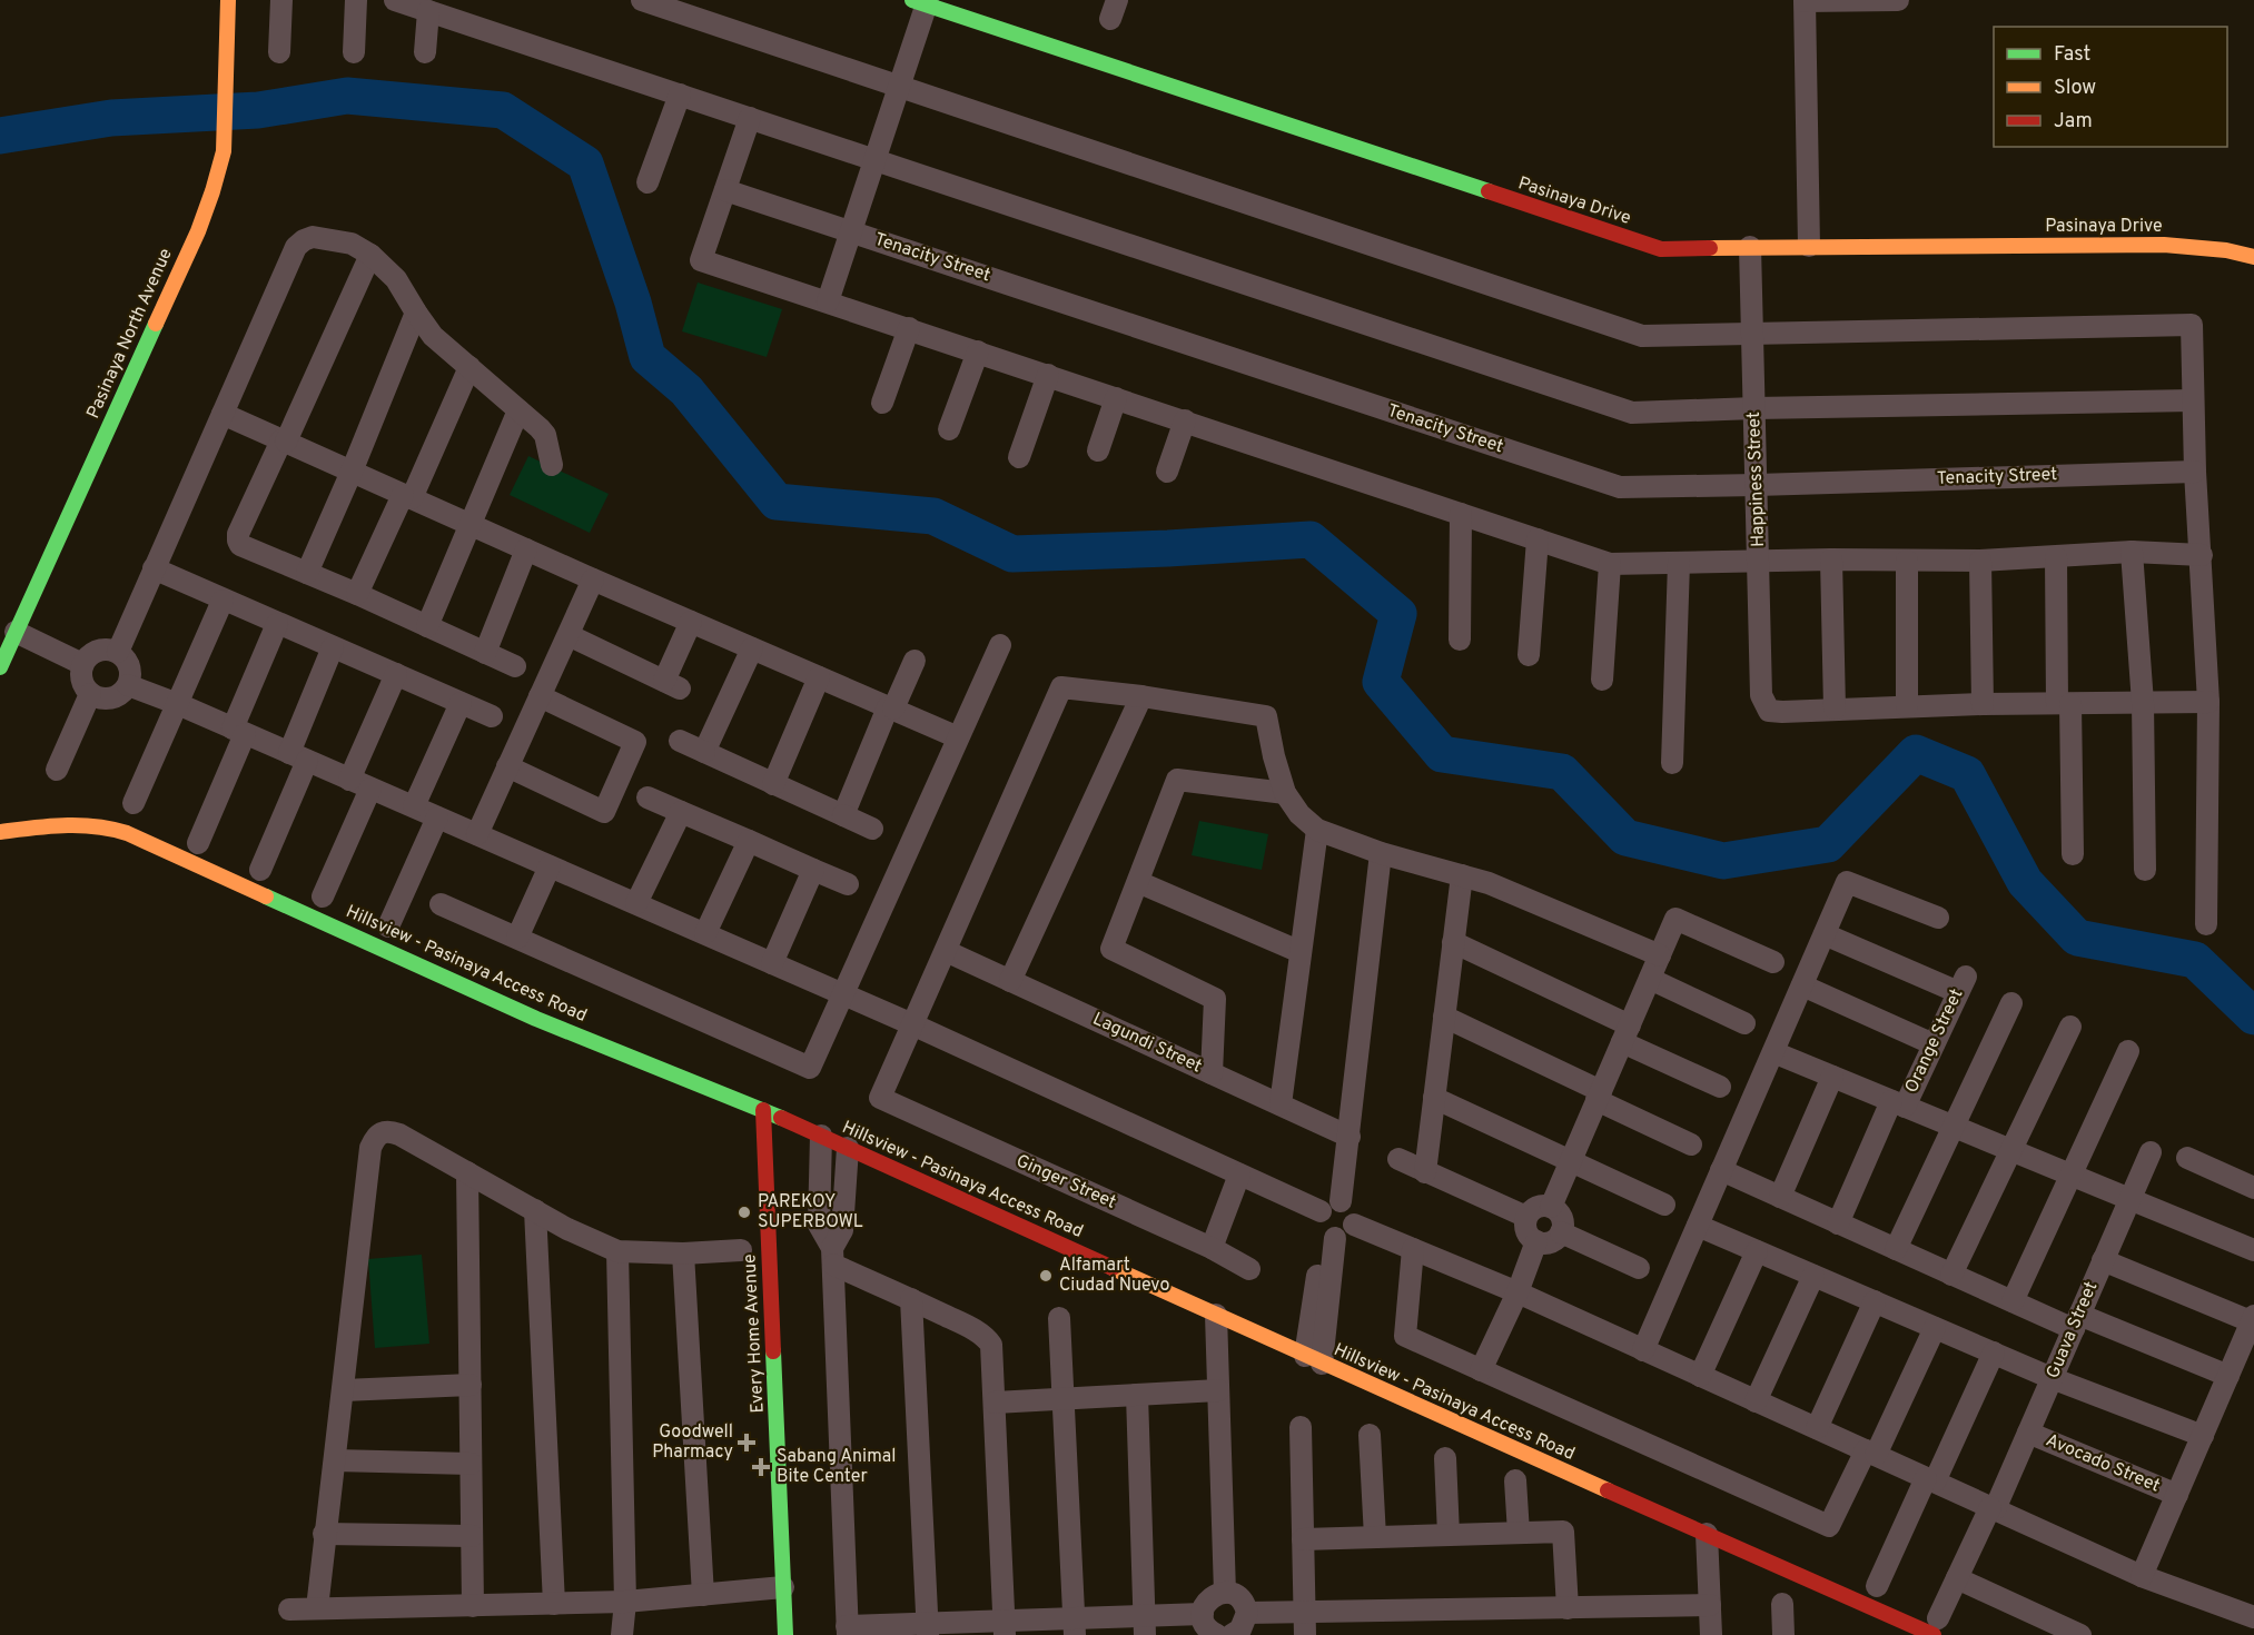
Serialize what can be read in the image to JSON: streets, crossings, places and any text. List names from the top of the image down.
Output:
{
  "streets": {
    "street": [
      "Pasinaya Drive",
      "Tenacity Street",
      "Pasinaya North Avenue",
      "Happiness Street",
      "Hillsview - Pasinaya Access Road",
      "Orange Street",
      "Lagundi Street",
      "Ginger Street",
      "Guava Street",
      "Every Home Avenue",
      "Avocado Street"
    ]
  },
  "crossings": [
    ["Pasinaya Drive", "Happiness Street"],
    ["Tenacity Street", "Happiness Street"],
    ["Hillsview - Pasinaya Access Road", "Guava Street"],
    ["Hillsview - Pasinaya Access Road", "Every Home Avenue"],
    ["Guava Street", "Avocado Street"]
  ],
  "places": {
    "other": ["PAREKOY SUPERBOWL", "Alfamart Ciudad Nuevo"],
    "health": ["Goodwell Pharmacy", "Sabang Animal Bite Center"]
  },
  "legend": ["Fast", "Slow", "Jam"]
}
